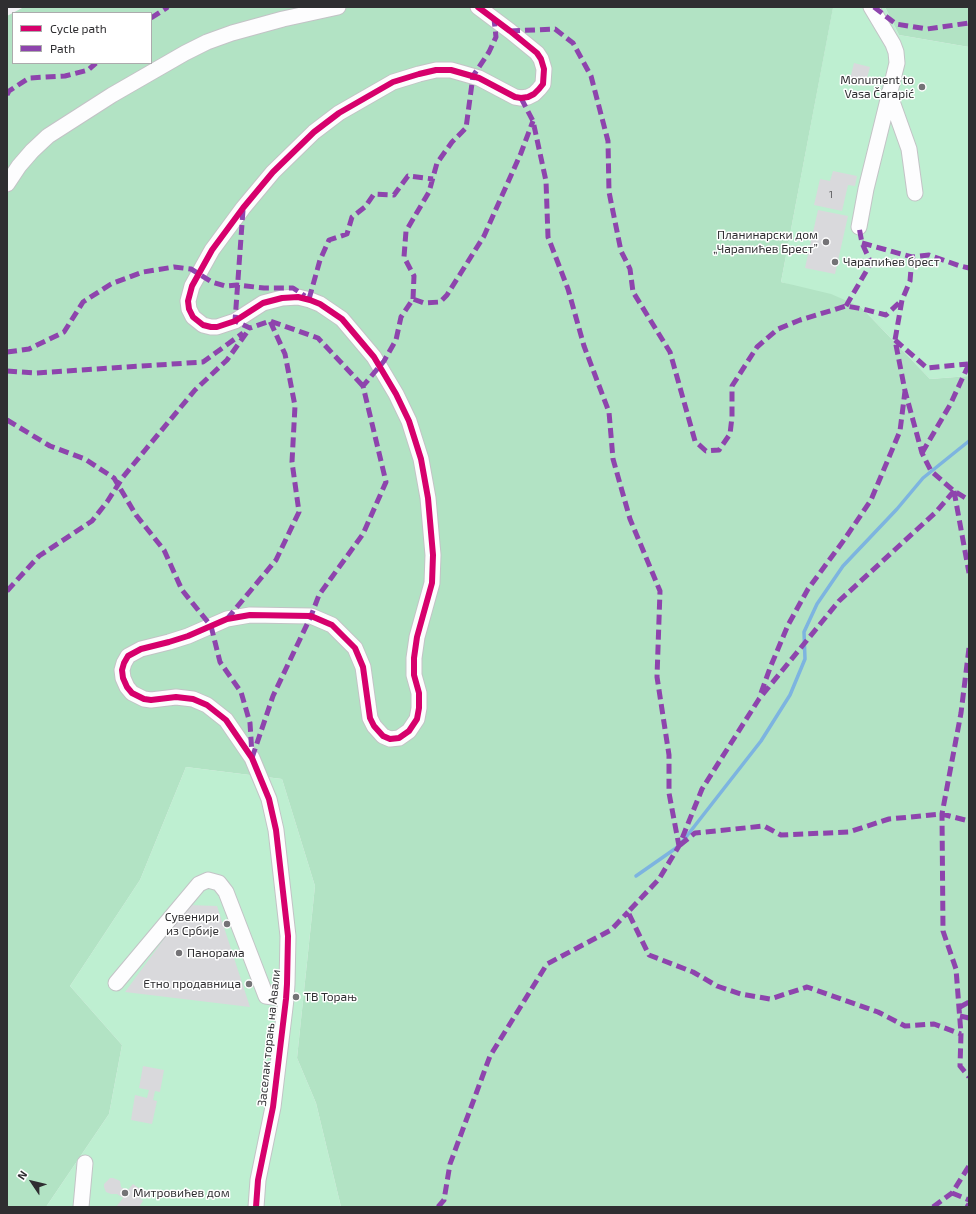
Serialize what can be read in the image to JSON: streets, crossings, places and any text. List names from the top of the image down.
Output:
{
  "streets": {
    "street": ["Заселак торањ на Авали"]
  },
  "places": [
    "Monument to Vasa Čarapić",
    "Планинарски дом „Чарапићев Брест”",
    "Чарапићев брест",
    "Сувенири из Србије",
    "Панорама",
    "Етно продавница",
    "ТВ Торањ",
    "Митровићев дом"
  ],
  "house_numbers": ["1"],
  "legend": ["Cycle path", "Path"],
  "north": "top left"
}
